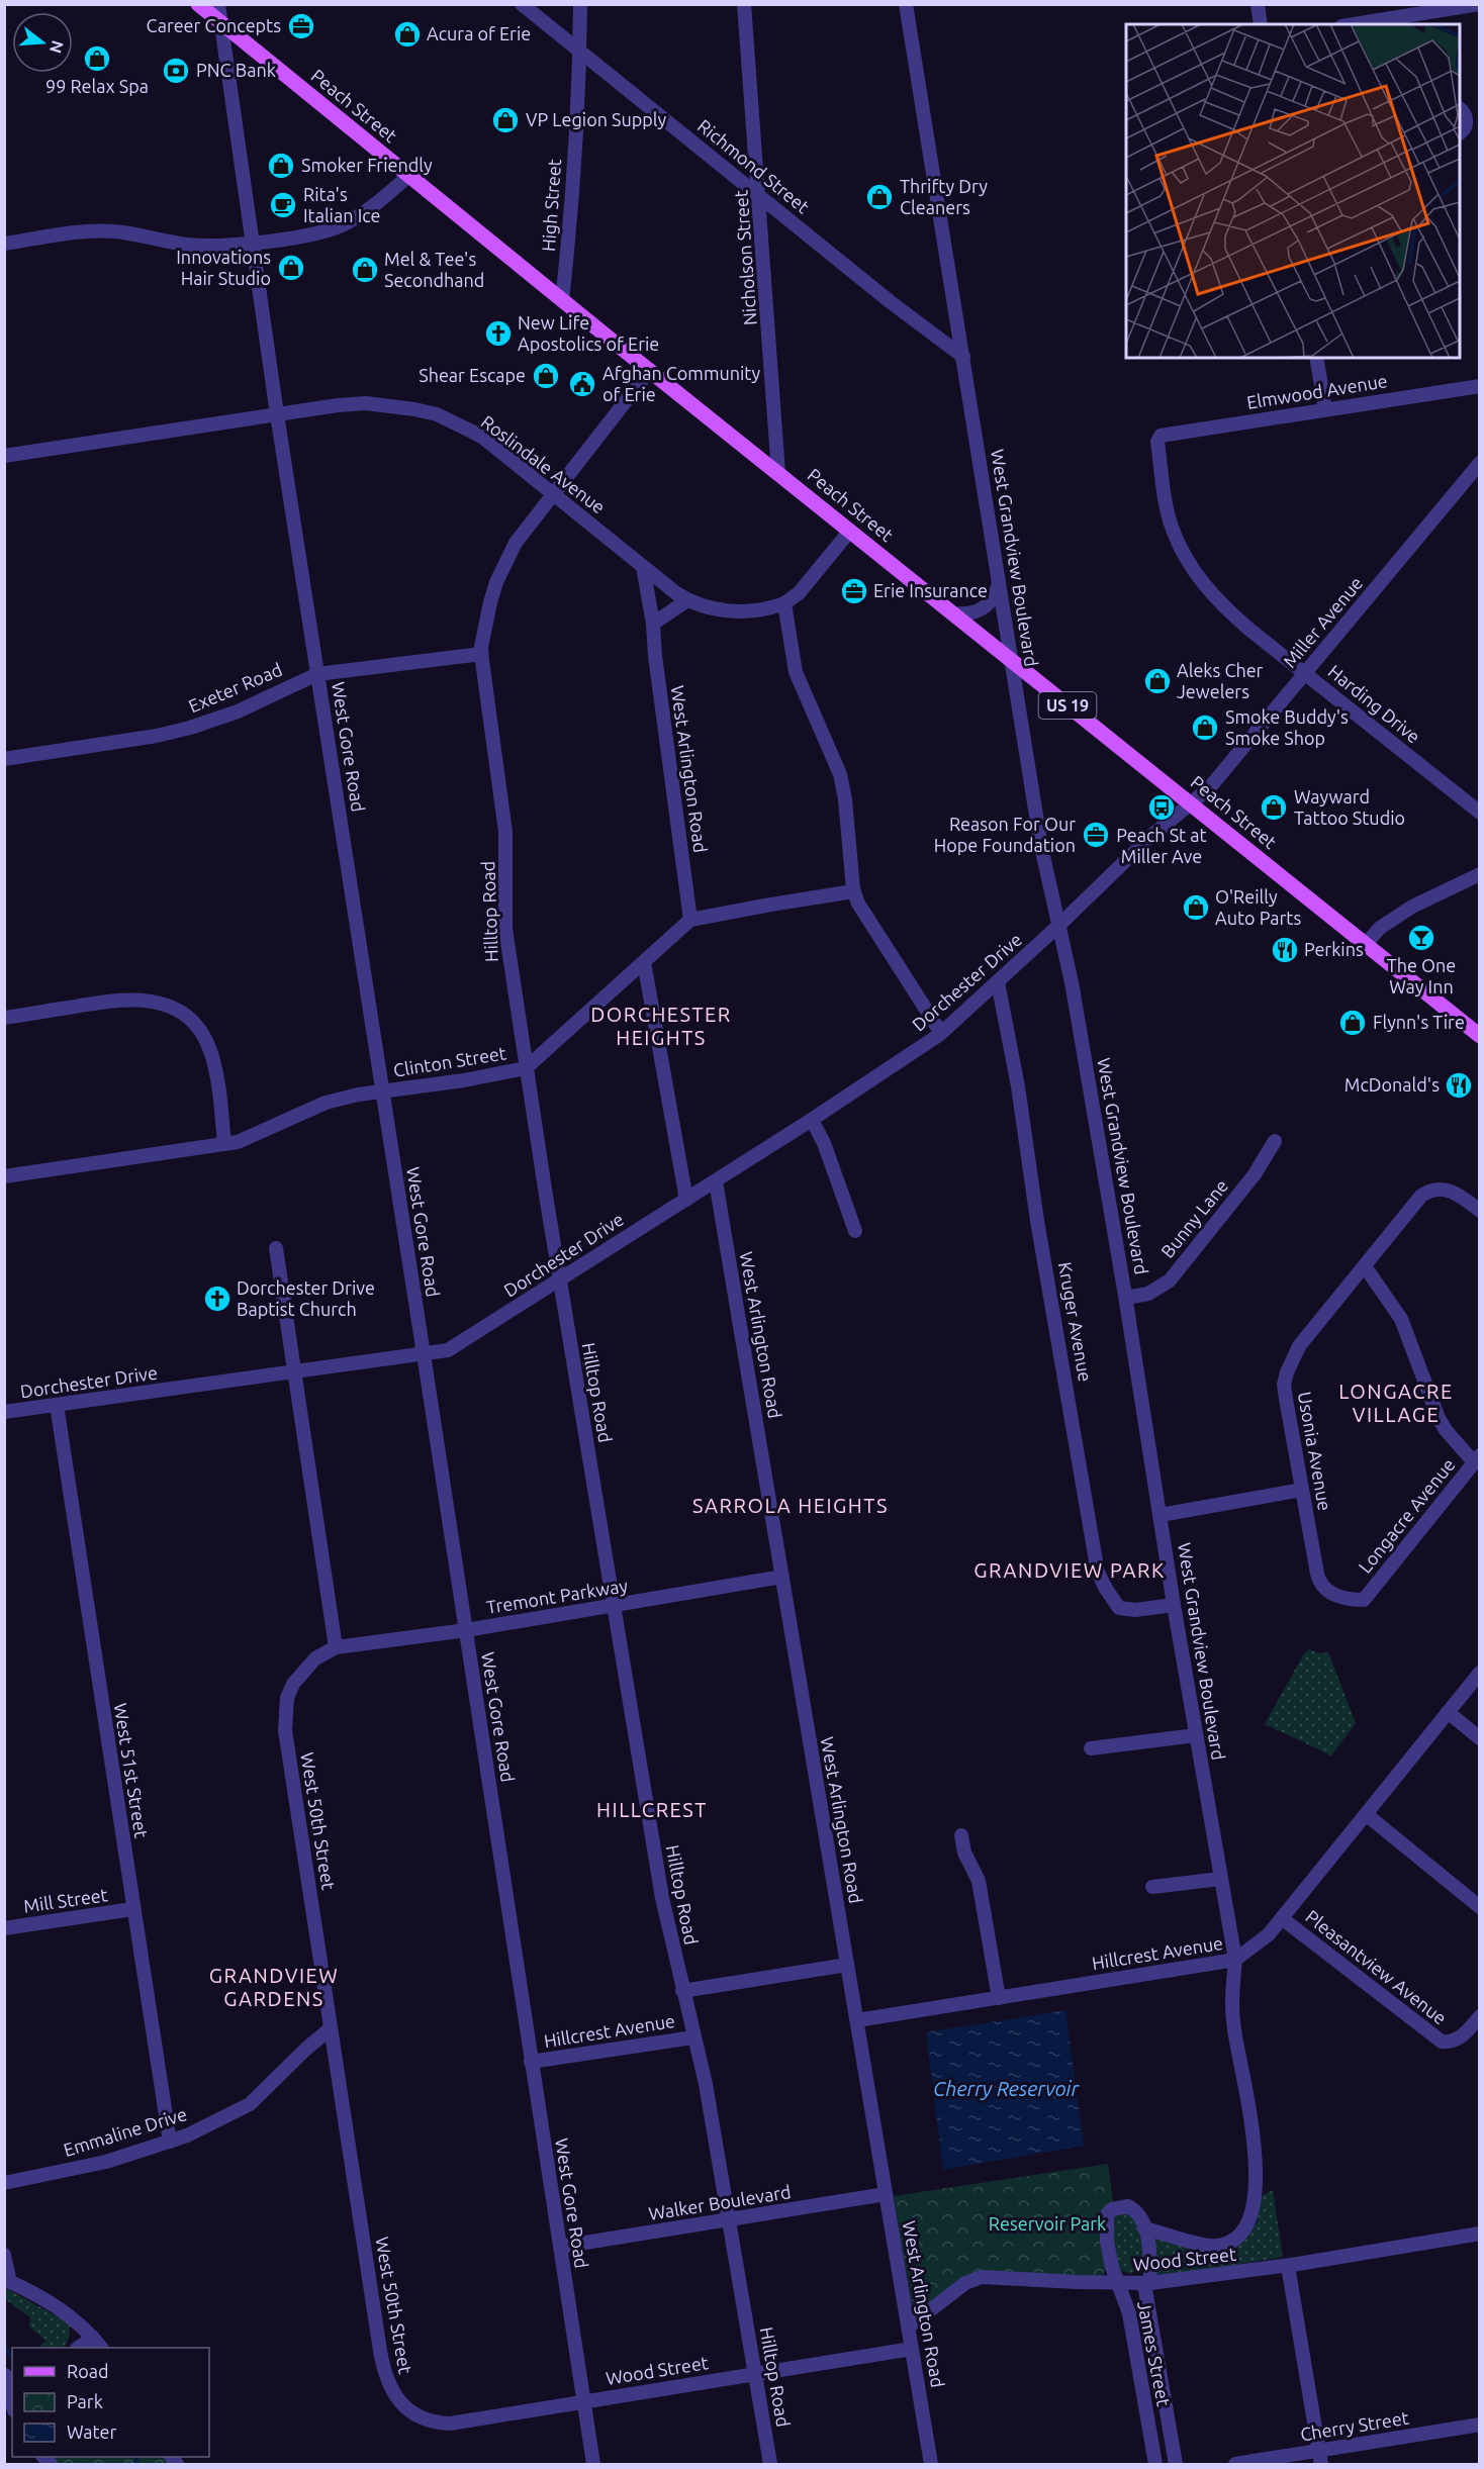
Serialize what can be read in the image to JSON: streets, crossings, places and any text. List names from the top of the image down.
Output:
{
  "streets": {
    "main road": ["Peach Street", "US 19"],
    "street": [
      "Richmond Street",
      "High Street",
      "Nicholson Street",
      "Elmwood Avenue",
      "Roslindale Avenue",
      "West Grandview Boulevard",
      "Miller Avenue",
      "Exeter Road",
      "Harding Drive",
      "West Gore Road",
      "West Arlington Road",
      "Hilltop Road",
      "Dorchester Drive",
      "Clinton Street",
      "Bunny Lane",
      "Kruger Avenue",
      "Usonia Avenue",
      "Longacre Avenue",
      "Tremont Parkway",
      "West 51st Street",
      "West 50th Street",
      "Mill Street",
      "Hillcrest Avenue",
      "Pleasantview Avenue",
      "Emmaline Drive",
      "Walker Boulevard",
      "Wood Street",
      "James Street",
      "Cherry Street"
    ]
  },
  "crossings": [
    ["Peach Street", "High Street"],
    ["Peach Street", "Nicholson Street"],
    ["Peach Street", "West Grandview Boulevard"],
    ["Peach Street", "Miller Avenue"],
    ["Peach Street", "West Gore Road"],
    ["Peach Street", "Hilltop Road"],
    ["Richmond Street", "High Street"],
    ["Richmond Street", "Nicholson Street"],
    ["Richmond Street", "West Grandview Boulevard"],
    ["Elmwood Avenue", "Harding Drive"],
    ["Roslindale Avenue", "West Gore Road"],
    ["Roslindale Avenue", "West Arlington Road"],
    ["Roslindale Avenue", "Hilltop Road"],
    ["West Grandview Boulevard", "Miller Avenue"],
    ["West Grandview Boulevard", "Dorchester Drive"],
    ["West Grandview Boulevard", "Bunny Lane"],
    ["West Grandview Boulevard", "Kruger Avenue"],
    ["West Grandview Boulevard", "Hillcrest Avenue"],
    ["West Grandview Boulevard", "James Street"],
    ["Miller Avenue", "Harding Drive"],
    ["Miller Avenue", "Dorchester Drive"],
    ["Exeter Road", "West Gore Road"],
    ["Exeter Road", "Hilltop Road"],
    ["West Gore Road", "Dorchester Drive"],
    ["West Gore Road", "Clinton Street"],
    ["West Gore Road", "Tremont Parkway"],
    ["West Gore Road", "Hillcrest Avenue"],
    ["West Gore Road", "Walker Boulevard"],
    ["West Gore Road", "Wood Street"],
    ["West Arlington Road", "Dorchester Drive"],
    ["West Arlington Road", "Clinton Street"],
    ["West Arlington Road", "Tremont Parkway"],
    ["West Arlington Road", "Hillcrest Avenue"],
    ["West Arlington Road", "Walker Boulevard"],
    ["West Arlington Road", "Wood Street"],
    ["Hilltop Road", "Dorchester Drive"],
    ["Hilltop Road", "Clinton Street"],
    ["Hilltop Road", "Tremont Parkway"],
    ["Hilltop Road", "Hillcrest Avenue"],
    ["Hilltop Road", "Walker Boulevard"],
    ["Hilltop Road", "Wood Street"],
    ["Dorchester Drive", "Kruger Avenue"],
    ["Dorchester Drive", "West 51st Street"],
    ["Usonia Avenue", "Longacre Avenue"],
    ["Tremont Parkway", "West 50th Street"],
    ["West 51st Street", "Mill Street"],
    ["West 51st Street", "Emmaline Drive"],
    ["West 50th Street", "Emmaline Drive"],
    ["West 50th Street", "Wood Street"],
    ["Hillcrest Avenue", "Pleasantview Avenue"],
    ["Wood Street", "James Street"]
  ],
  "districts": [
    "DORCHESTER HEIGHTS",
    "LONGACRE VILLAGE",
    "SARROLA HEIGHTS",
    "GRANDVIEW PARK",
    "HILLCREST",
    "GRANDVIEW GARDENS"
  ],
  "water": ["Cherry Reservoir"],
  "parks": ["Reservoir Park"],
  "places": {
    "office": ["Career Concepts", "Erie Insurance", "Reason For Our Hope Foundation"],
    "shop": [
      "Acura of Erie",
      "99 Relax Spa",
      "VP Legion Supply",
      "Smoker Friendly",
      "Thrifty Dry Cleaners",
      "Innovations Hair Studio",
      "Mel & Tee's Secondhand",
      "Shear Escape",
      "Aleks Cher Jewelers",
      "Smoke Buddy's Smoke Shop",
      "Wayward Tattoo Studio",
      "O'Reilly Auto Parts",
      "Flynn's Tire"
    ],
    "bank": ["PNC Bank"],
    "cafe": ["Rita's Italian Ice"],
    "church": ["New Life Apostolics of Erie", "Dorchester Drive Baptist Church"],
    "public building": ["Afghan Community of Erie"],
    "bus stop": ["Peach St at Miller Ave"],
    "bar": ["The One Way Inn"],
    "restaurant": ["Perkins", "McDonald's"]
  },
  "legend": ["Road", "Park", "Water"],
  "north": "right"
}
